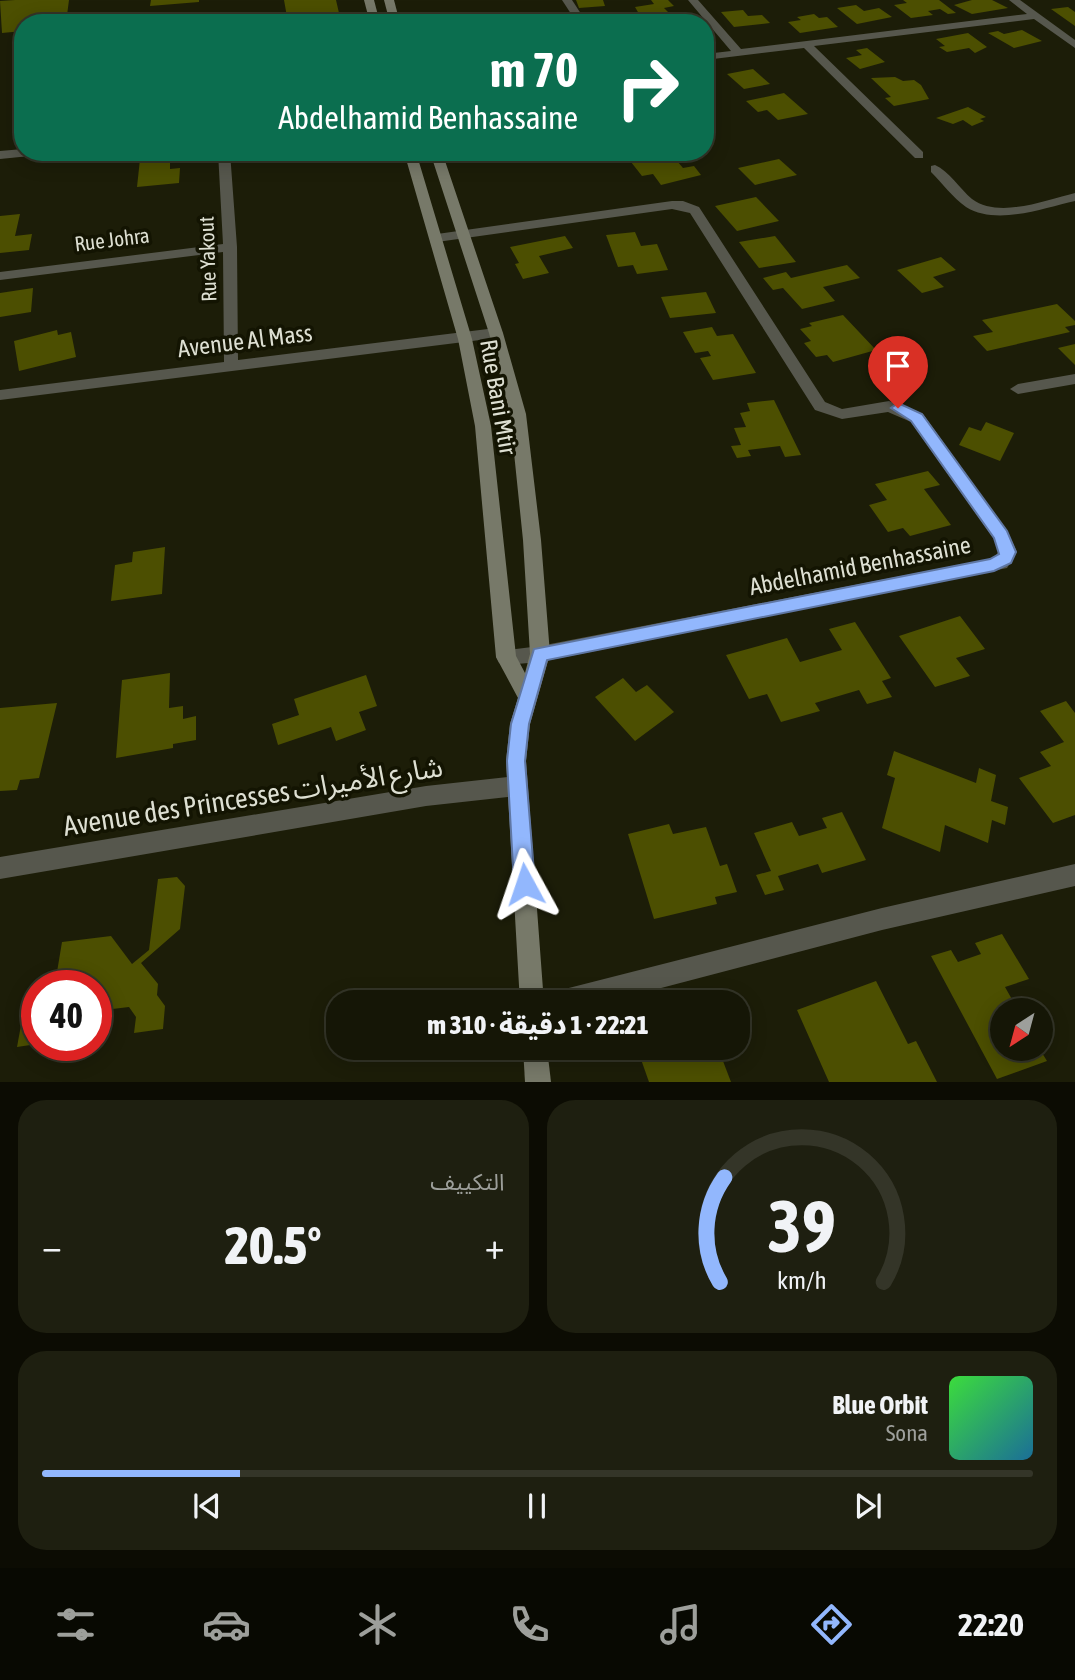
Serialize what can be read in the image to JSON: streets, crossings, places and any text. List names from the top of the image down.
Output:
{
  "streets": {
    "street": [
      "Rue Johra",
      "Rue Yakout",
      "Avenue Al Mass",
      "Rue Bani Mtir",
      "Abdelhamid Benhassaine",
      "Avenue des Princesses شارع الأميرات"
    ]
  },
  "crossings": [
    ["Rue Johra", "Rue Yakout"],
    ["Rue Yakout", "Avenue Al Mass"],
    ["Avenue Al Mass", "Rue Bani Mtir"],
    ["Rue Bani Mtir", "Abdelhamid Benhassaine"]
  ],
  "north": "bottom left",
  "page": {
    "turn": ["70 m", "Abdelhamid Benhassaine"],
    "limit": "40",
    "trip": "22:21 · 1 دقيقة · 310 m",
    "tile": "التكييف",
    "heat": ["−", "20.5°", "+"],
    "song": ["Blue Orbit", "Sona"],
    "tabs": "22:20",
    "gauge": ["39", "km/h"]
  }
}
